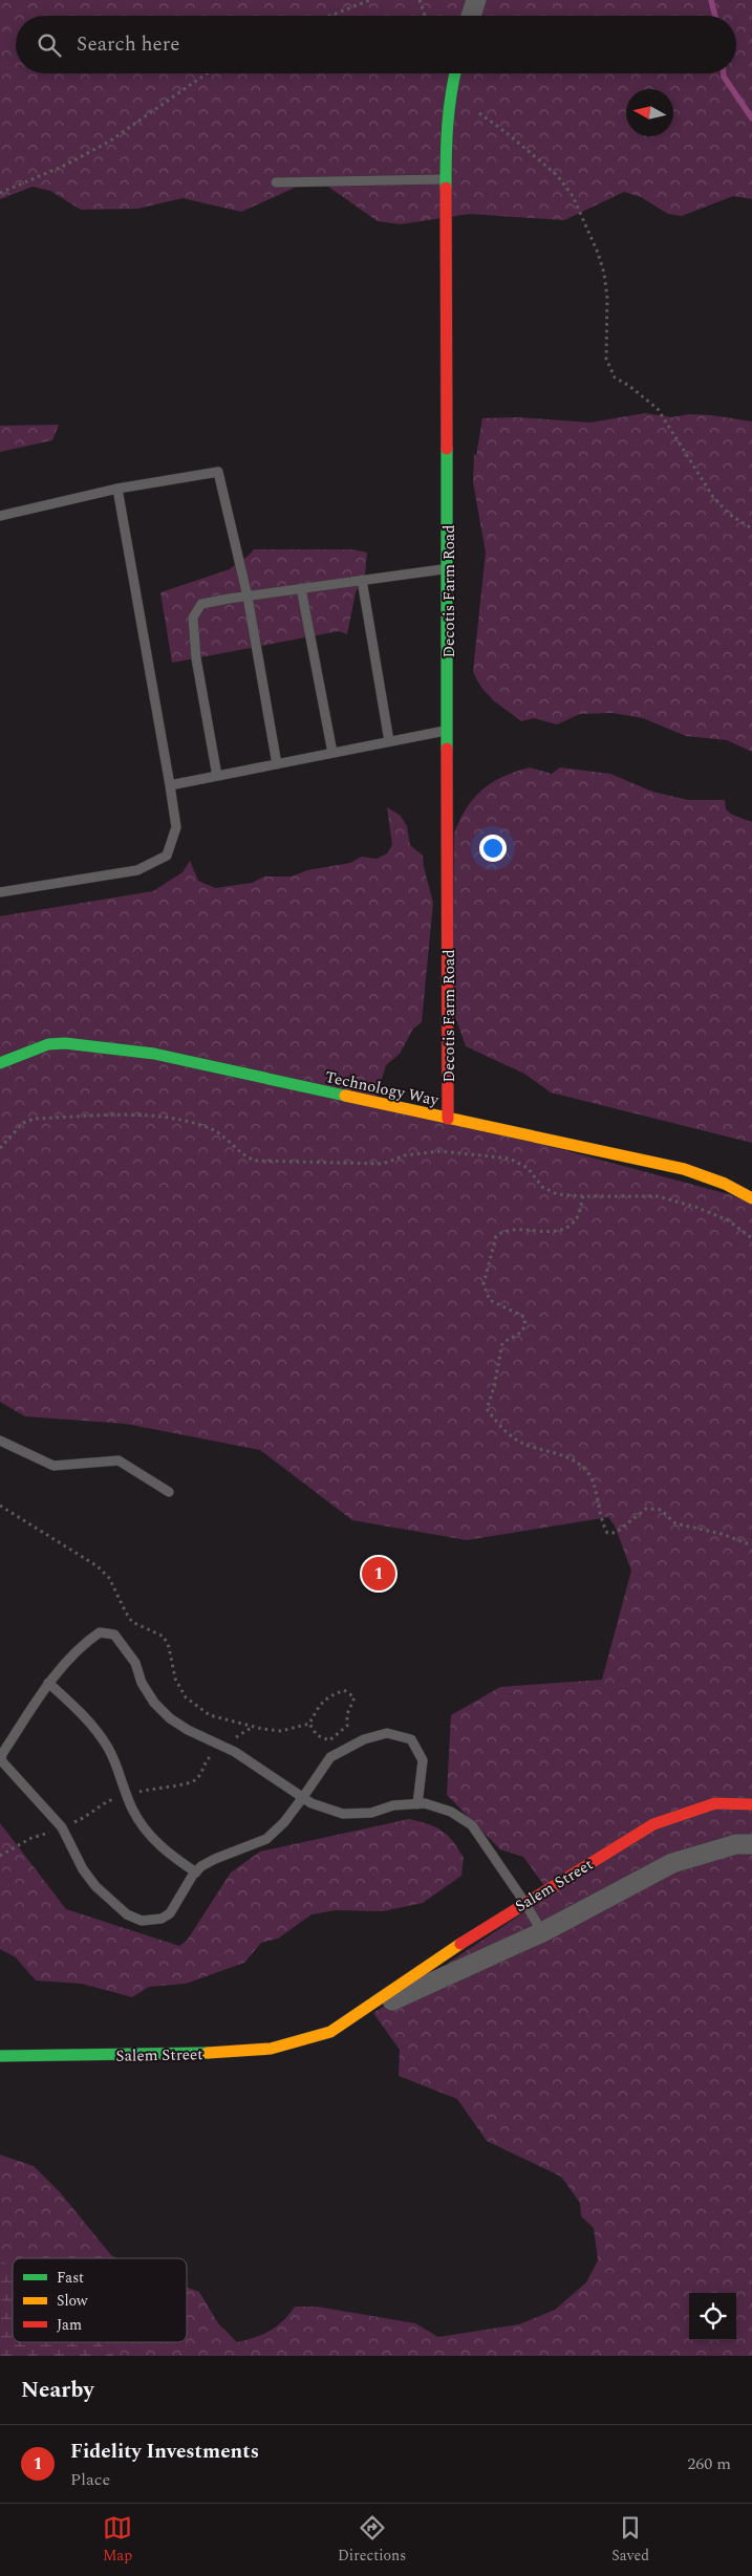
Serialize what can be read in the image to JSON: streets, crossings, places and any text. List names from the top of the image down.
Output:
{
  "streets": {
    "street": ["Decotis Farm Road", "Technology Way", "Salem Street"]
  },
  "crossings": [
    ["Decotis Farm Road", "Technology Way"]
  ],
  "legend": ["Fast", "Slow", "Jam"],
  "north": "left",
  "page": {
    "search": "Search here",
    "pins": "1",
    "heading": "Nearby",
    "list": [
      {
        "mark": "1",
        "name": "Fidelity Investments",
        "note": "Place",
        "value": "260 m"
      }
    ],
    "nav": ["Map", "Directions", "Saved"]
  }
}
